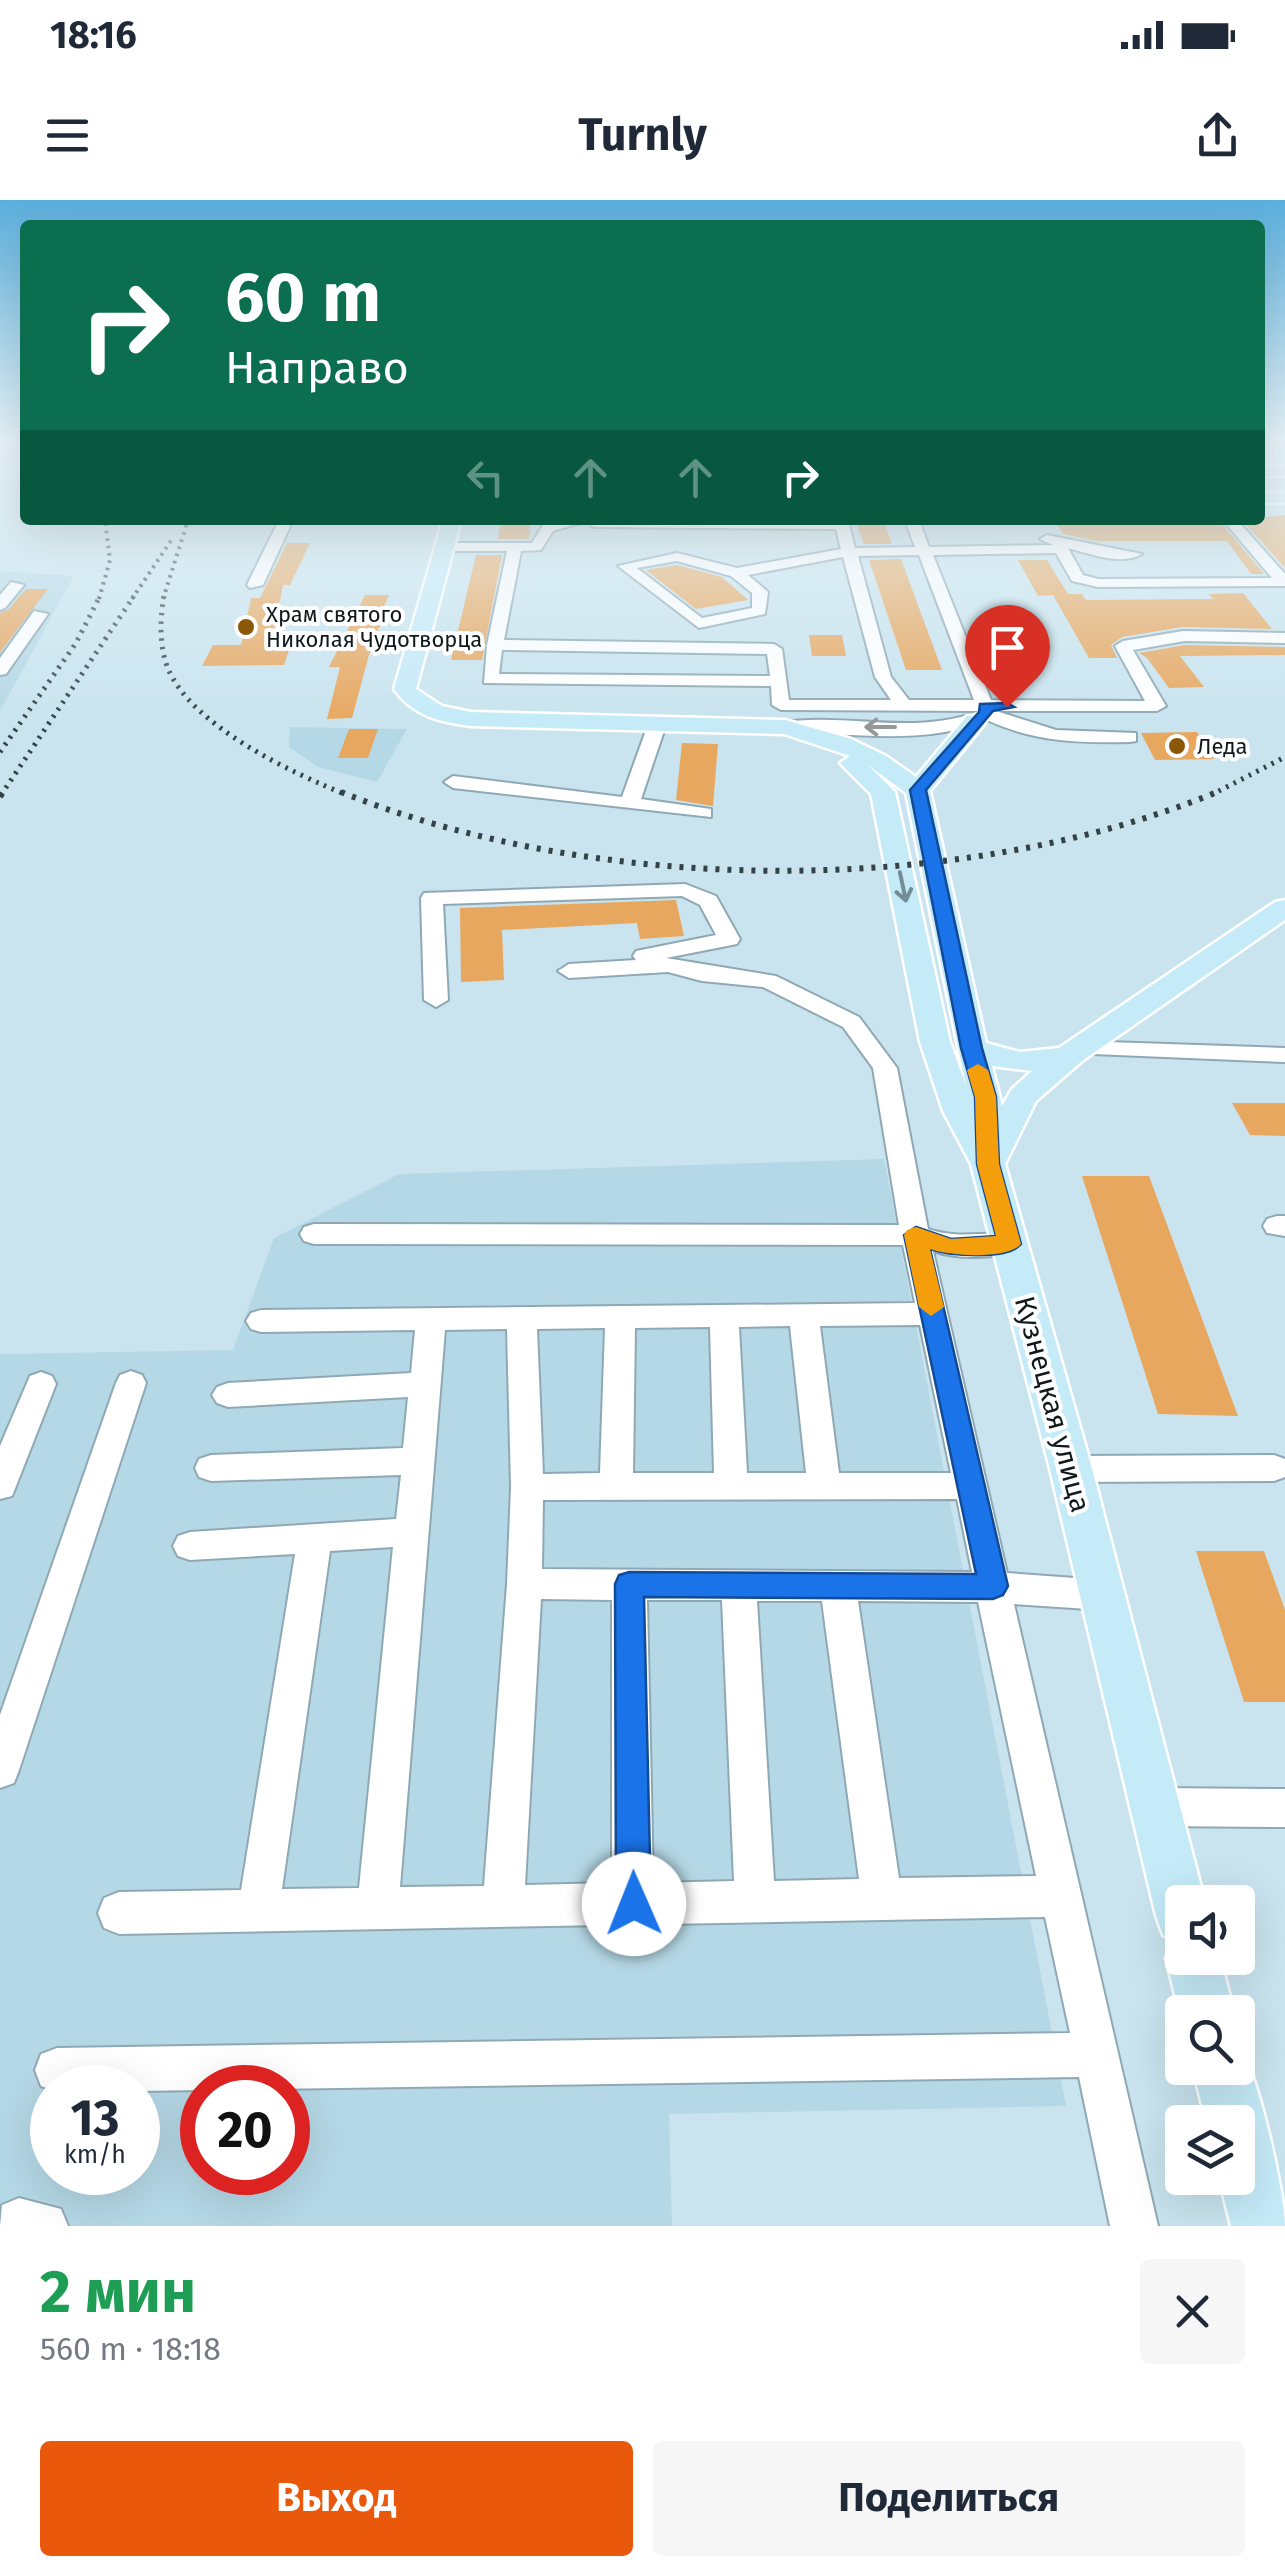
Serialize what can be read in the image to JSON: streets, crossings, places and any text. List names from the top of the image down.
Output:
{
  "streets": {
    "main road": ["Кузнецкая улица"]
  },
  "places": ["Храм святого Николая Чудотворца", "Леда"],
  "page": {
    "status": "18:16",
    "header": "Turnly",
    "turn": ["60 m", "Направо"],
    "speed": "13 km/h",
    "limit": "20",
    "heading": ["2 мин", "560 m · 18:18"],
    "buttons": ["Выход", "Поделиться"]
  }
}
